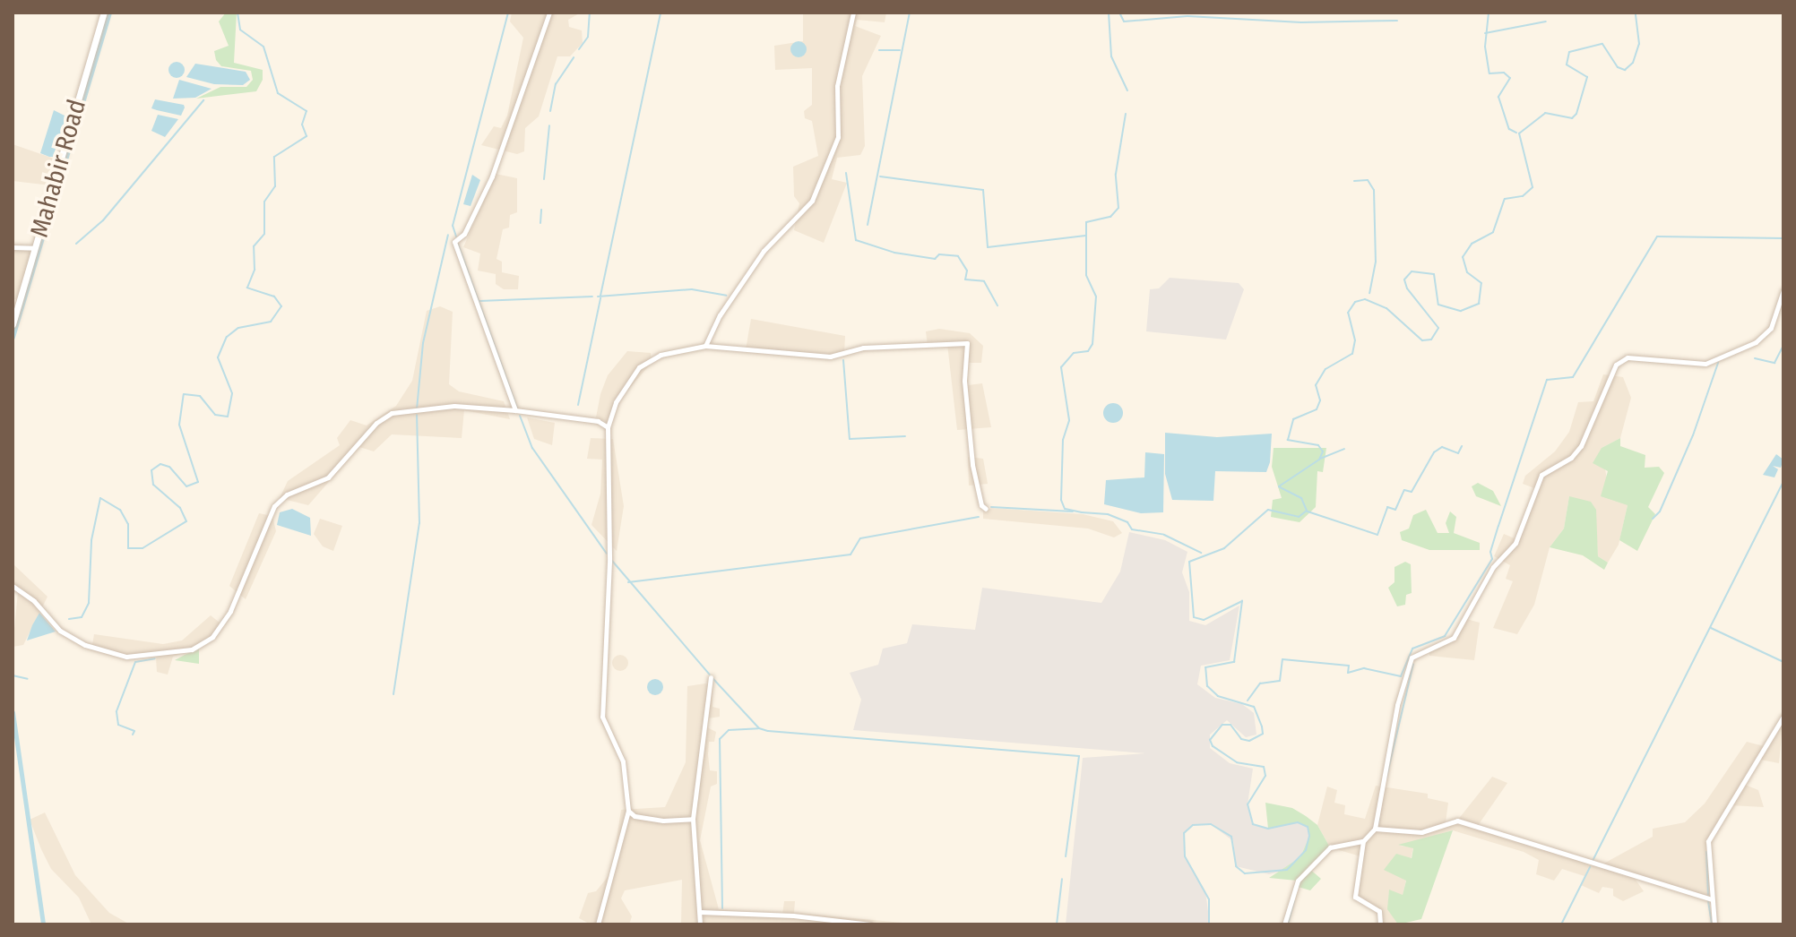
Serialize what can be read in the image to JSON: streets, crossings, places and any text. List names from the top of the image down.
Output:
{
  "streets": {
    "street": ["Mahabir Road"]
  }
}
